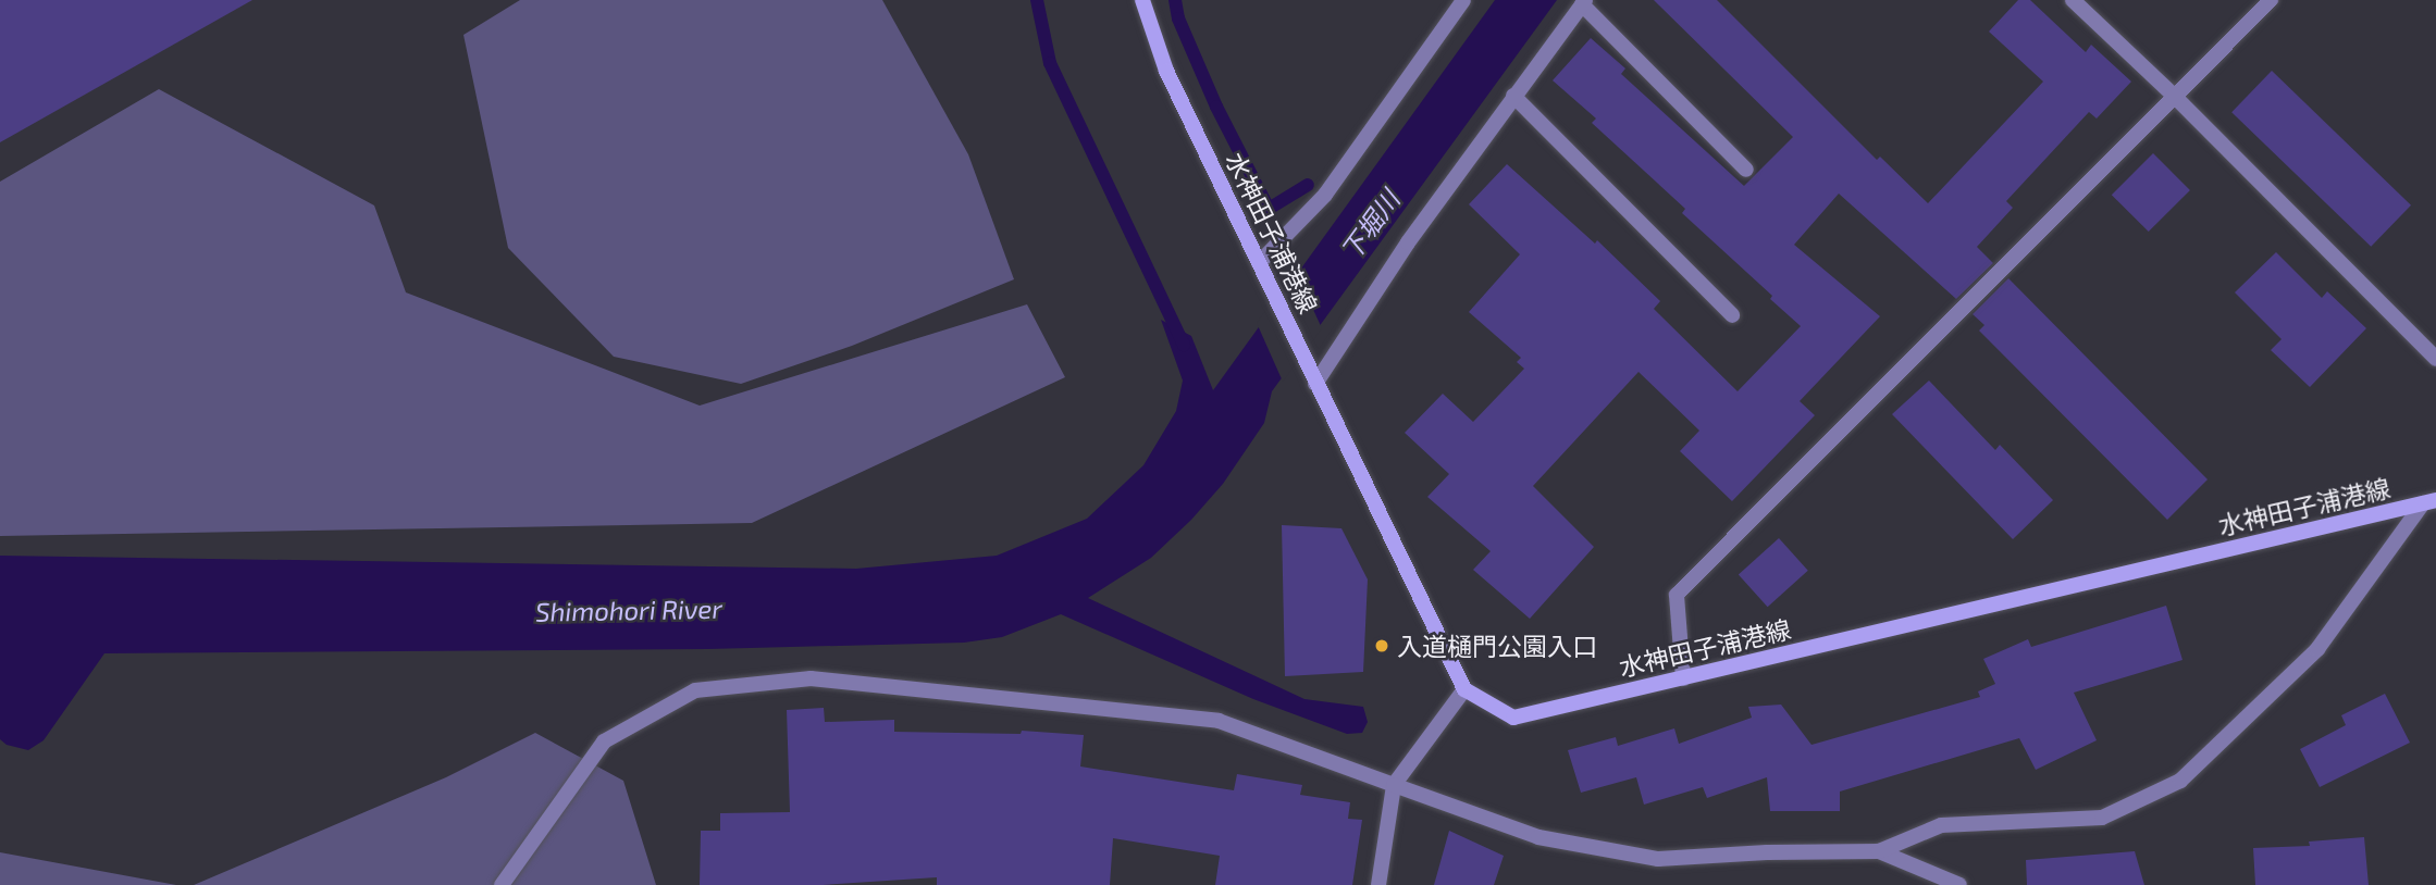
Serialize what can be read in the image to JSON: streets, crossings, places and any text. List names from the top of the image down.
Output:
{
  "streets": {
    "main road": ["水神田子浦港線"]
  },
  "water": ["下堀川", "Shimohori River"],
  "places": ["入道樋門公園入口"]
}
